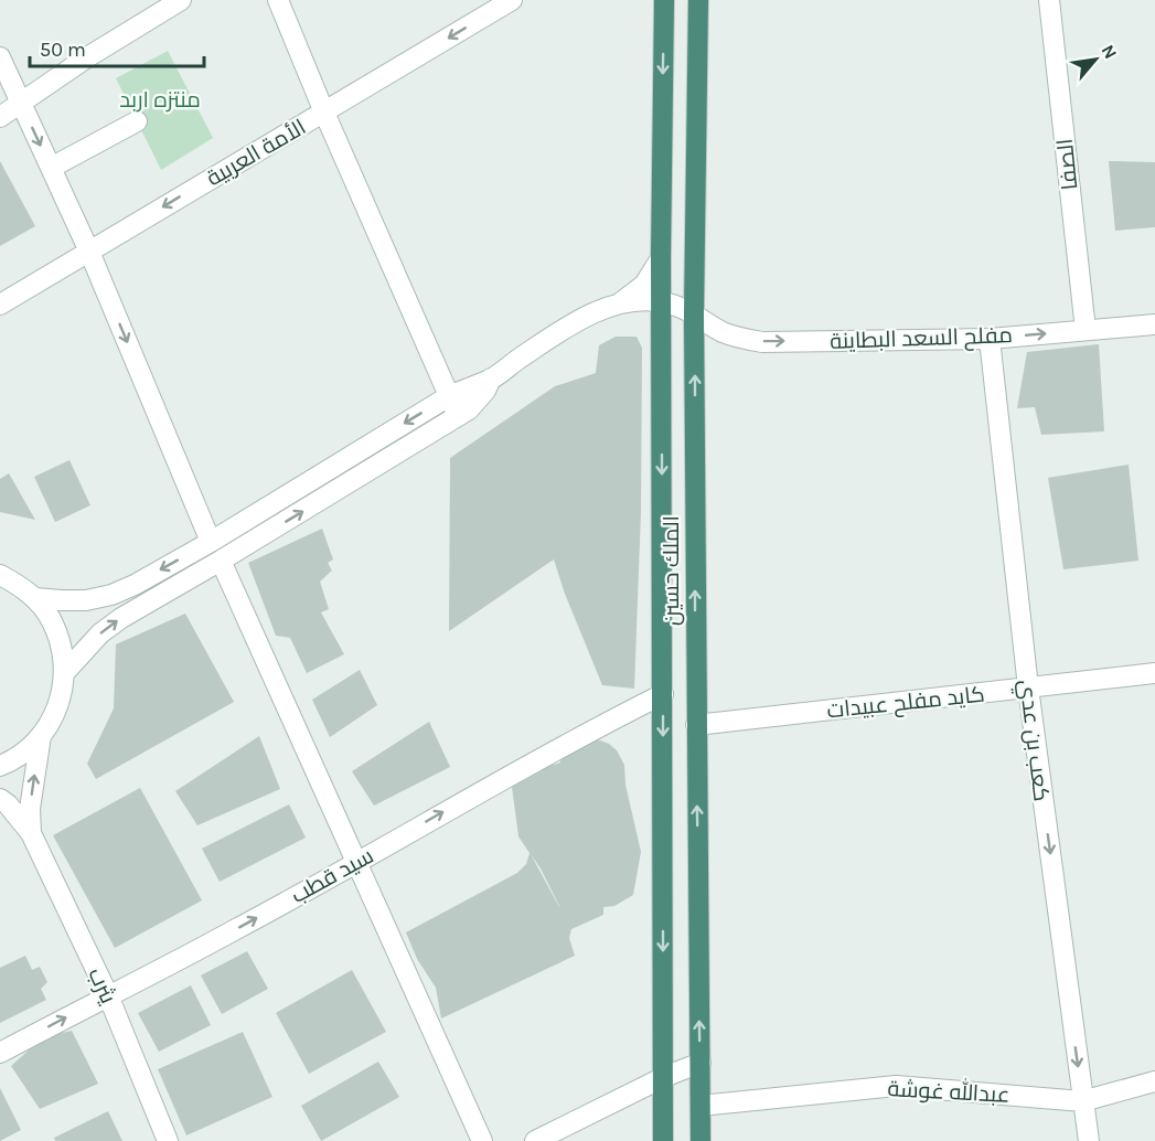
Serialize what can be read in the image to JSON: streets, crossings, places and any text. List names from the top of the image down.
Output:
{
  "streets": {
    "highway": ["الملك حسين"],
    "street": [
      "الأمة العربية",
      "الصفا",
      "مفلح السعد البطاينة",
      "كايد مفلح عبيدات",
      "كعب بن عدي",
      "سيد قطب",
      "يثرب",
      "عبدالله غوشة"
    ]
  },
  "crossings": [
    ["الصفا", "مفلح السعد البطاينة"],
    ["مفلح السعد البطاينة", "الملك حسين"],
    ["مفلح السعد البطاينة", "كعب بن عدي"],
    ["الملك حسين", "كايد مفلح عبيدات"],
    ["الملك حسين", "سيد قطب"],
    ["الملك حسين", "عبدالله غوشة"],
    ["كايد مفلح عبيدات", "كعب بن عدي"],
    ["كعب بن عدي", "عبدالله غوشة"],
    ["سيد قطب", "يثرب"]
  ],
  "one_way": ["مفلح السعد البطاينة", "كعب بن عدي", "سيد قطب"],
  "parks": ["منتزه اربد"],
  "scale_bar": "50 m",
  "north": "top right"
}
